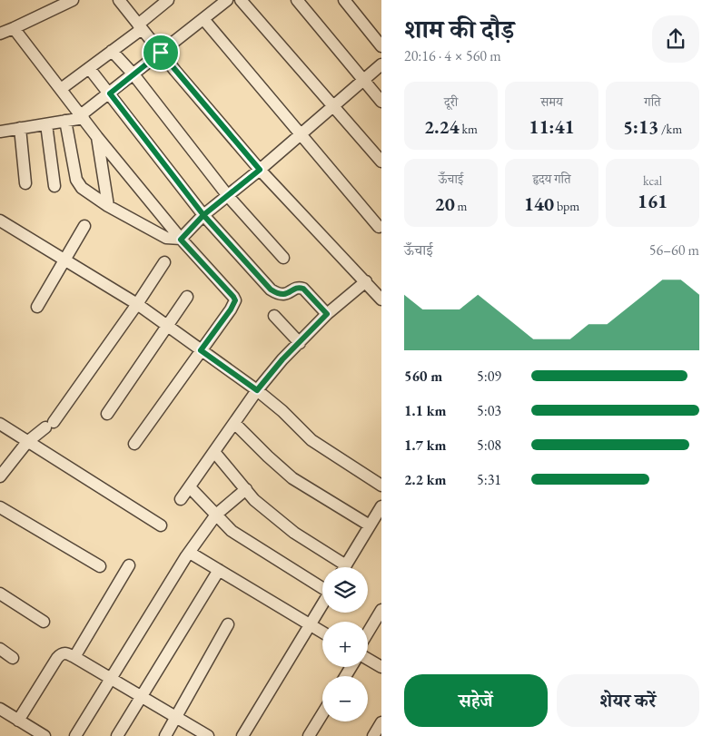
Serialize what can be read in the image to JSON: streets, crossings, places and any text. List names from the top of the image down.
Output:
{
  "page": {
    "heading": ["शाम की दौड़", "20:16 · 4 × 560 m"],
    "stats": [
      ["दूरी", "2.24 km"],
      ["समय", "11:41"],
      ["गति", "5:13 /km"],
      ["ऊँचाई", "20 m"],
      ["हृदय गति", "140 bpm"],
      ["kcal", "161"]
    ],
    "chart": ["ऊँचाई", "56–60 m"],
    "list": [
      {
        "name": "560 m",
        "note": "5:09"
      },
      {
        "name": "1.1 km",
        "note": "5:03"
      },
      {
        "name": "1.7 km",
        "note": "5:08"
      },
      {
        "name": "2.2 km",
        "note": "5:31"
      }
    ],
    "map_buttons": ["+", "−"],
    "buttons": ["सहेजें", "शेयर करें"]
  }
}
